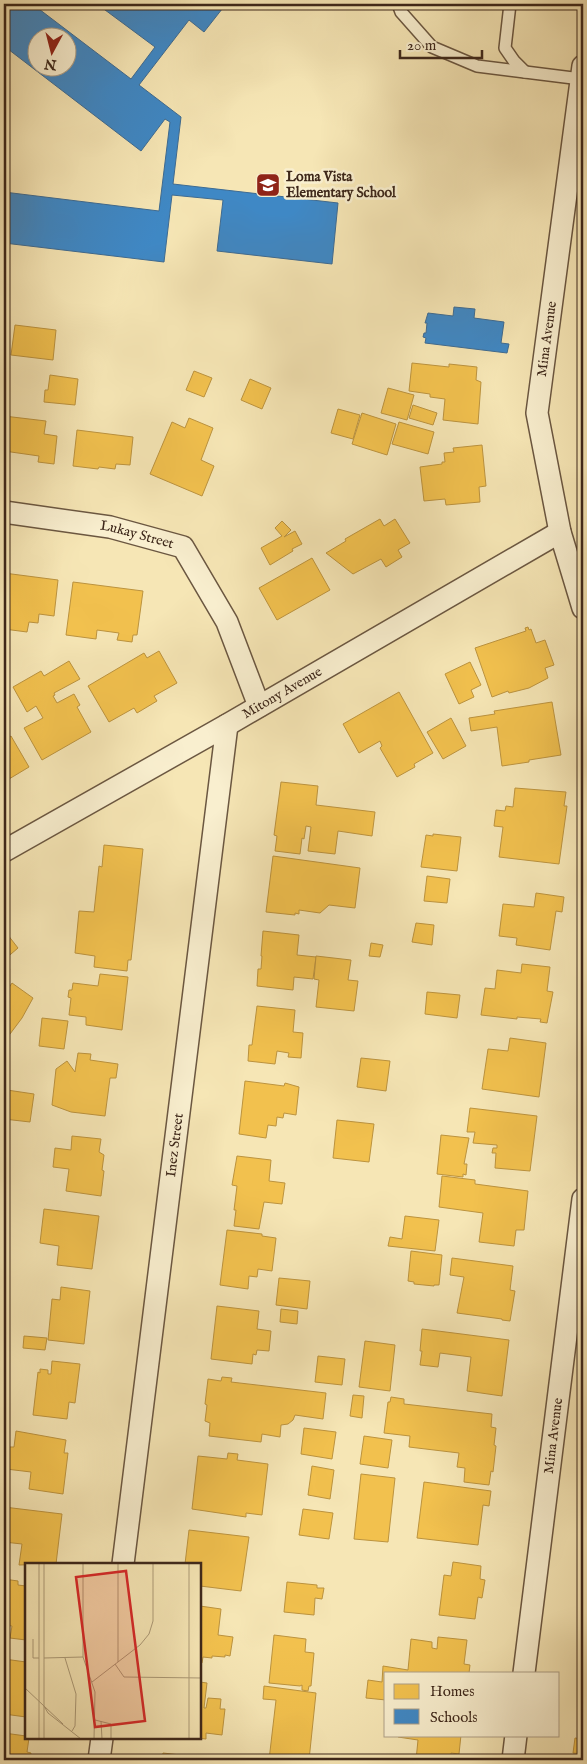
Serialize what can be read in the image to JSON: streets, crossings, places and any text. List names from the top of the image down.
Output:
{
  "streets": {
    "street": [
      "Mina Avenue",
      "Lukay Street",
      "Mitony Avenue",
      "Inez Street"
    ]
  },
  "crossings": [
    ["Mina Avenue", "Mitony Avenue"],
    ["Lukay Street", "Mitony Avenue"],
    ["Mitony Avenue", "Inez Street"]
  ],
  "places": {
    "school or university": ["Loma Vista Elementary School"]
  },
  "legend": ["Homes", "Schools"],
  "scale_bar": "20 m",
  "north": "bottom"
}
